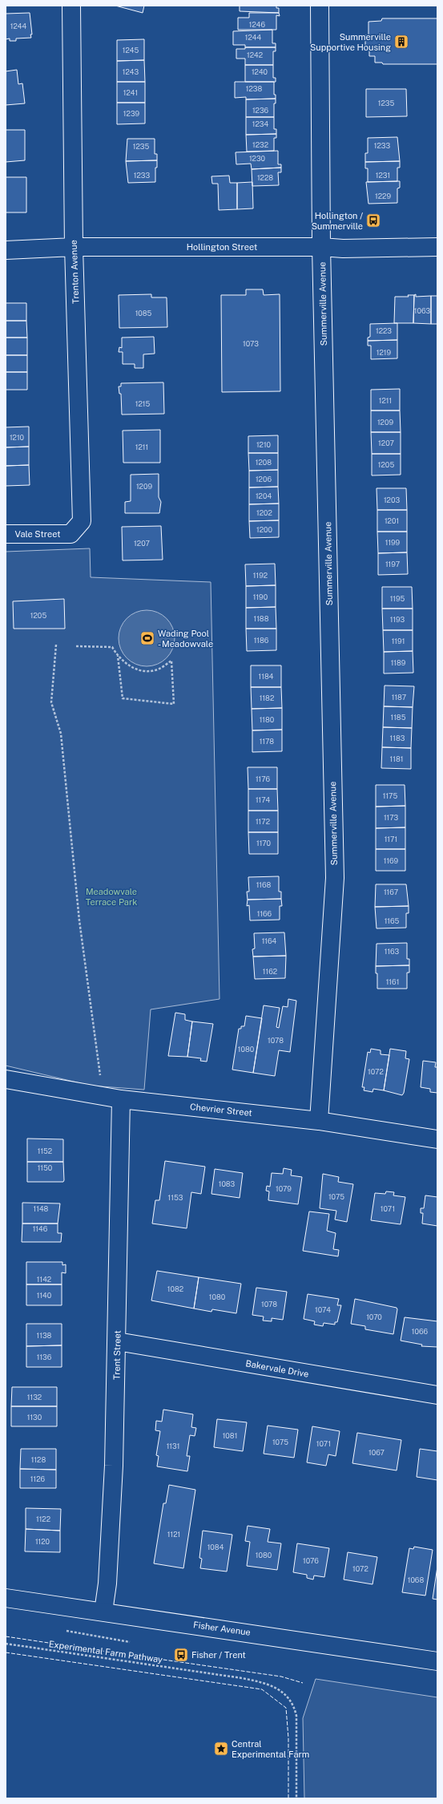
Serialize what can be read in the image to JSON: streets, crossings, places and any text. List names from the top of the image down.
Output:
{
  "streets": {
    "street": [
      "Hollington Street",
      "Trenton Avenue",
      "Summerville Avenue",
      "Vale Street",
      "Chevrier Street",
      "Trent Street",
      "Bakervale Drive",
      "Fisher Avenue"
    ],
    "path": ["Experimental Farm Pathway"]
  },
  "crossings": [
    ["Hollington Street", "Trenton Avenue"],
    ["Hollington Street", "Summerville Avenue"],
    ["Trenton Avenue", "Vale Street"],
    ["Summerville Avenue", "Chevrier Street"],
    ["Chevrier Street", "Trent Street"],
    ["Trent Street", "Bakervale Drive"],
    ["Trent Street", "Fisher Avenue"]
  ],
  "parks": ["Meadowvale Terrace Park"],
  "places": {
    "building": ["Summerville Supportive Housing"],
    "bus stop": ["Hollington / Summerville", "Fisher / Trent"],
    "sports": ["Wading Pool - Meadowvale"],
    "place": ["Central Experimental Farm"]
  },
  "house_numbers": [
    "1246",
    "1244",
    "1244",
    "1245",
    "1242",
    "1243",
    "1240",
    "1238",
    "1241",
    "1235",
    "1236",
    "1239",
    "1234",
    "1232",
    "1233",
    "1235",
    "1230",
    "1233",
    "1231",
    "1228",
    "1229",
    "1063",
    "1085",
    "1223",
    "1073",
    "1219",
    "1211",
    "1215",
    "1209",
    "1210",
    "1207",
    "1210",
    "1211",
    "1208",
    "1205",
    "1206",
    "1209",
    "1204",
    "1203",
    "1202",
    "1201",
    "1200",
    "1199",
    "1207",
    "1197",
    "1192",
    "1190",
    "1195",
    "1205",
    "1188",
    "1193",
    "1186",
    "1191",
    "1189",
    "1184",
    "1187",
    "1182",
    "1185",
    "1180",
    "1183",
    "1178",
    "1181",
    "1176",
    "1175",
    "1174",
    "1173",
    "1172",
    "1171",
    "1170",
    "1169",
    "1168",
    "1167",
    "1166",
    "1165",
    "1164",
    "1163",
    "1162",
    "1161",
    "1078",
    "1080",
    "1072",
    "1152",
    "1150",
    "1083",
    "1079",
    "1075",
    "1153",
    "1148",
    "1071",
    "1146",
    "1142",
    "1082",
    "1140",
    "1080",
    "1078",
    "1074",
    "1070",
    "1066",
    "1138",
    "1136",
    "1132",
    "1130",
    "1081",
    "1075",
    "1071",
    "1131",
    "1067",
    "1128",
    "1126",
    "1122",
    "1121",
    "1120",
    "1084",
    "1080",
    "1076",
    "1072",
    "1068"
  ]
}
